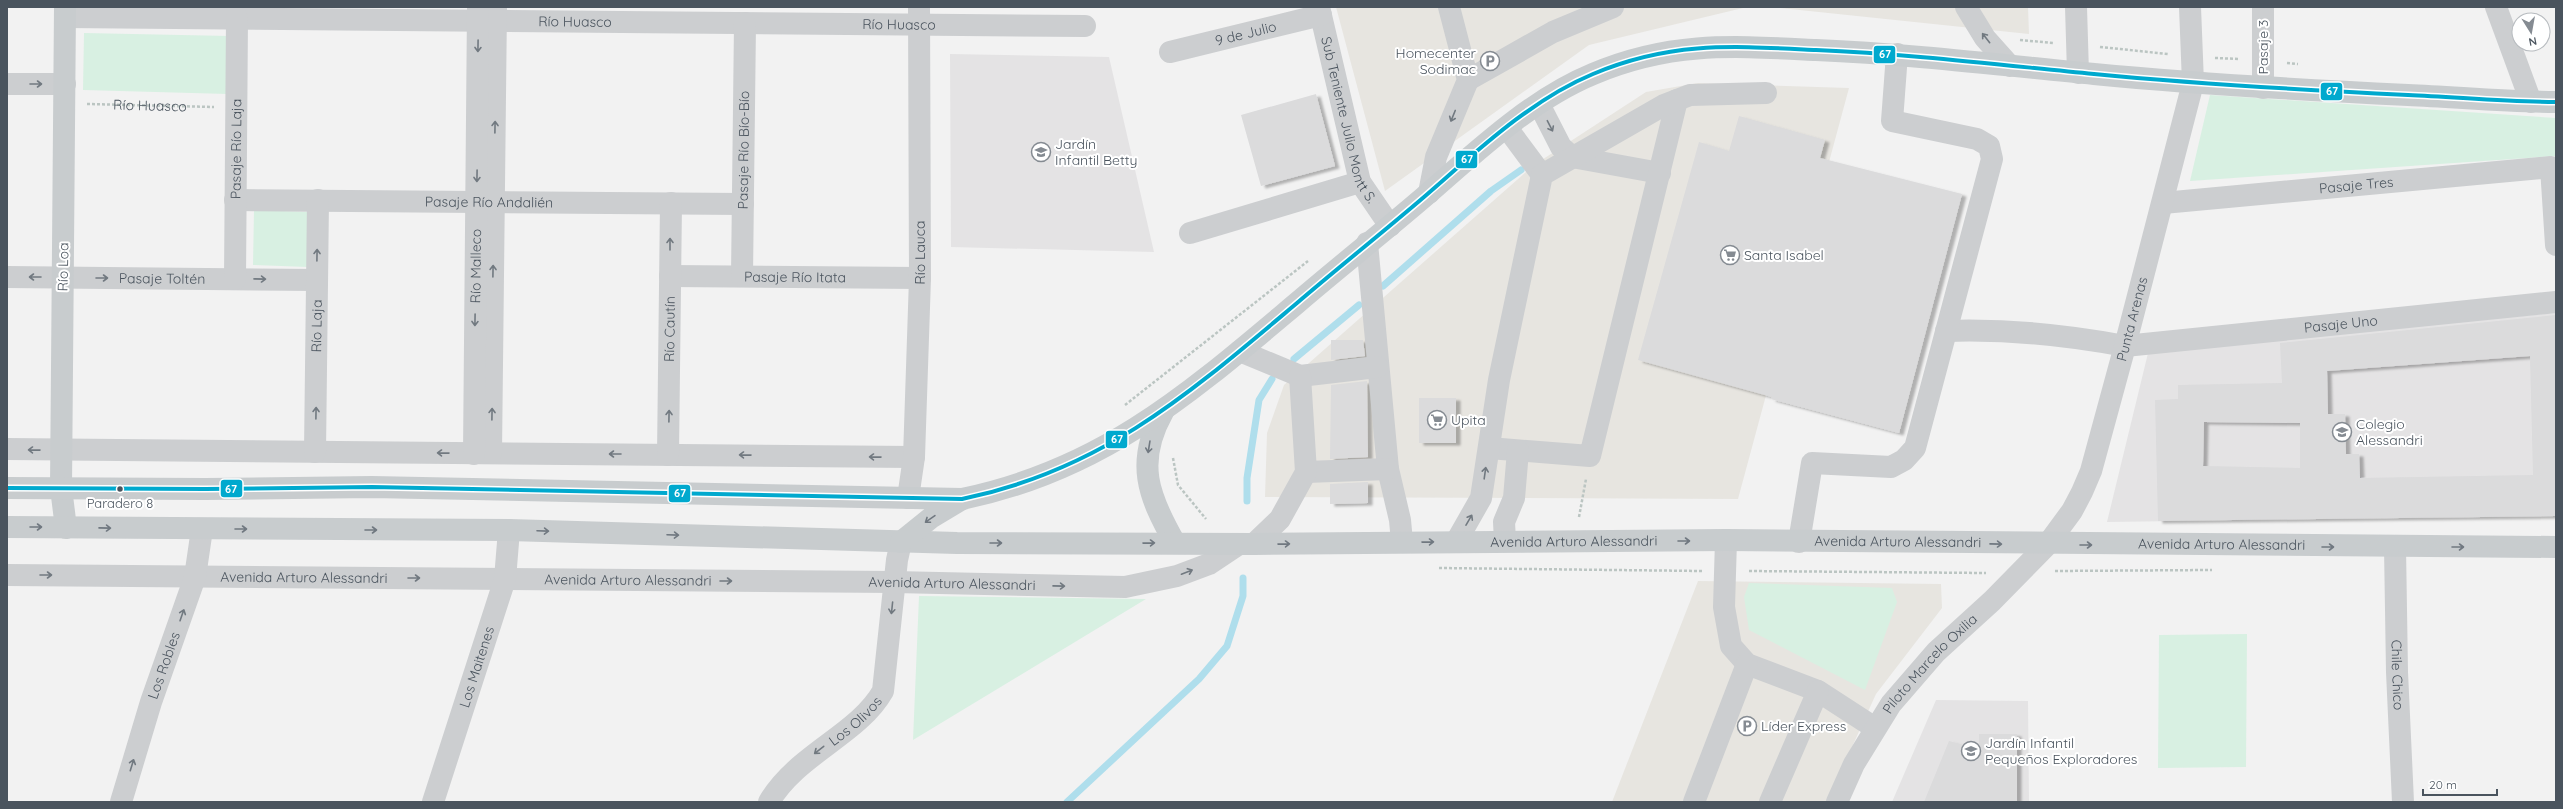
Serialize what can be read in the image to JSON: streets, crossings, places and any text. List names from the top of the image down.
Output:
{
  "streets": {
    "main road": ["Río Loa", "Avenida Arturo Alessandri"],
    "street": [
      "Río Huasco",
      "9 de Julio",
      "Pasaje 3",
      "Sub Teniente Julio Montt S.",
      "Pasaje Río Laja",
      "Pasaje Río Bío-Bío",
      "Pasaje Tres",
      "Pasaje Río Andalién",
      "Río Lauca",
      "Río Malleco",
      "Pasaje Río Itata",
      "Pasaje Toltén",
      "Punta Arenas",
      "Pasaje Uno",
      "Río Laja",
      "Río Cautín",
      "Piloto Marcelo Oxilia",
      "Los Robles",
      "Los Maitenes",
      "Chile Chico",
      "Los Olivos"
    ]
  },
  "crossings": [
    ["Río Huasco", "Pasaje Río Laja"],
    ["Río Huasco", "Pasaje Río Bío-Bío"],
    ["Río Huasco", "Río Lauca"],
    ["Río Huasco", "Río Malleco"],
    ["Río Huasco", "Río Loa"],
    ["9 de Julio", "Sub Teniente Julio Montt S."],
    ["Pasaje Río Laja", "Pasaje Río Andalién"],
    ["Pasaje Río Laja", "Pasaje Toltén"],
    ["Pasaje Río Bío-Bío", "Pasaje Río Andalién"],
    ["Pasaje Río Bío-Bío", "Pasaje Río Itata"],
    ["Pasaje Tres", "Punta Arenas"],
    ["Pasaje Río Andalién", "Río Malleco"],
    ["Pasaje Río Andalién", "Río Laja"],
    ["Pasaje Río Andalién", "Río Cautín"],
    ["Río Lauca", "Pasaje Río Itata"],
    ["Río Loa", "Pasaje Toltén"],
    ["Río Loa", "Avenida Arturo Alessandri"],
    ["Pasaje Río Itata", "Río Cautín"],
    ["Pasaje Toltén", "Río Laja"],
    ["Punta Arenas", "Pasaje Uno"],
    ["Punta Arenas", "Avenida Arturo Alessandri"],
    ["Punta Arenas", "Piloto Marcelo Oxilia"],
    ["Avenida Arturo Alessandri", "Piloto Marcelo Oxilia"],
    ["Avenida Arturo Alessandri", "Los Robles"],
    ["Avenida Arturo Alessandri", "Los Maitenes"],
    ["Avenida Arturo Alessandri", "Chile Chico"],
    ["Avenida Arturo Alessandri", "Los Olivos"]
  ],
  "one_way": [
    "Río Laja",
    "Río Cautín",
    "Los Robles",
    "Los Olivos"
  ],
  "places": {
    "parking": ["Homecenter Sodimac", "Líder Express"],
    "school or university": ["Jardín Infantil Betty", "Colegio Alessandri", "Jardín Infantil Pequeños Exploradores"],
    "supermarket": ["Santa Isabel", "Upita"],
    "other": ["Paradero 8"]
  },
  "lines": ["transit line 67"],
  "scale_bar": "20 m",
  "north": "bottom"
}
